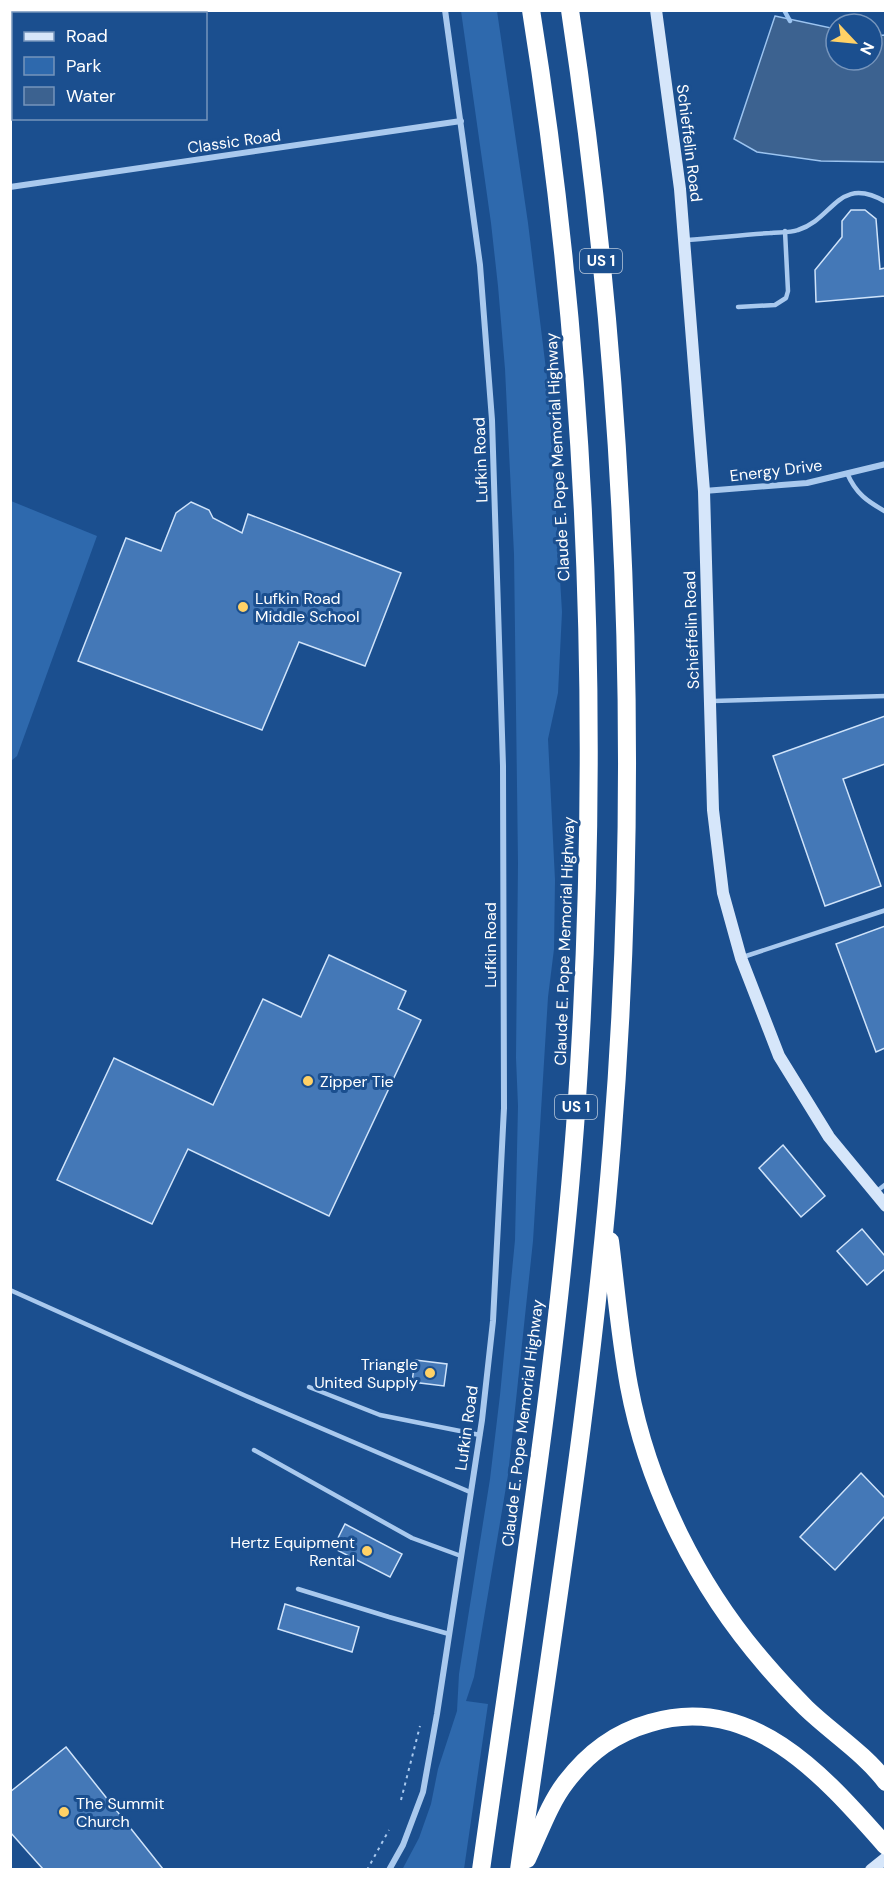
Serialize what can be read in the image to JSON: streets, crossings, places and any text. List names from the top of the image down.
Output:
{
  "streets": {
    "highway": ["US 1", "Claude E. Pope Memorial Highway"],
    "street": [
      "Classic Road",
      "Schieffelin Road",
      "Lufkin Road",
      "Energy Drive"
    ]
  },
  "crossings": [
    ["Classic Road", "Lufkin Road"],
    ["Schieffelin Road", "Energy Drive"]
  ],
  "places": [
    "Lufkin Road Middle School",
    "Zipper Tie",
    "Triangle United Supply",
    "Hertz Equipment Rental",
    "The Summit Church"
  ],
  "legend": ["Road", "Park", "Water"],
  "north": "bottom right"
}
